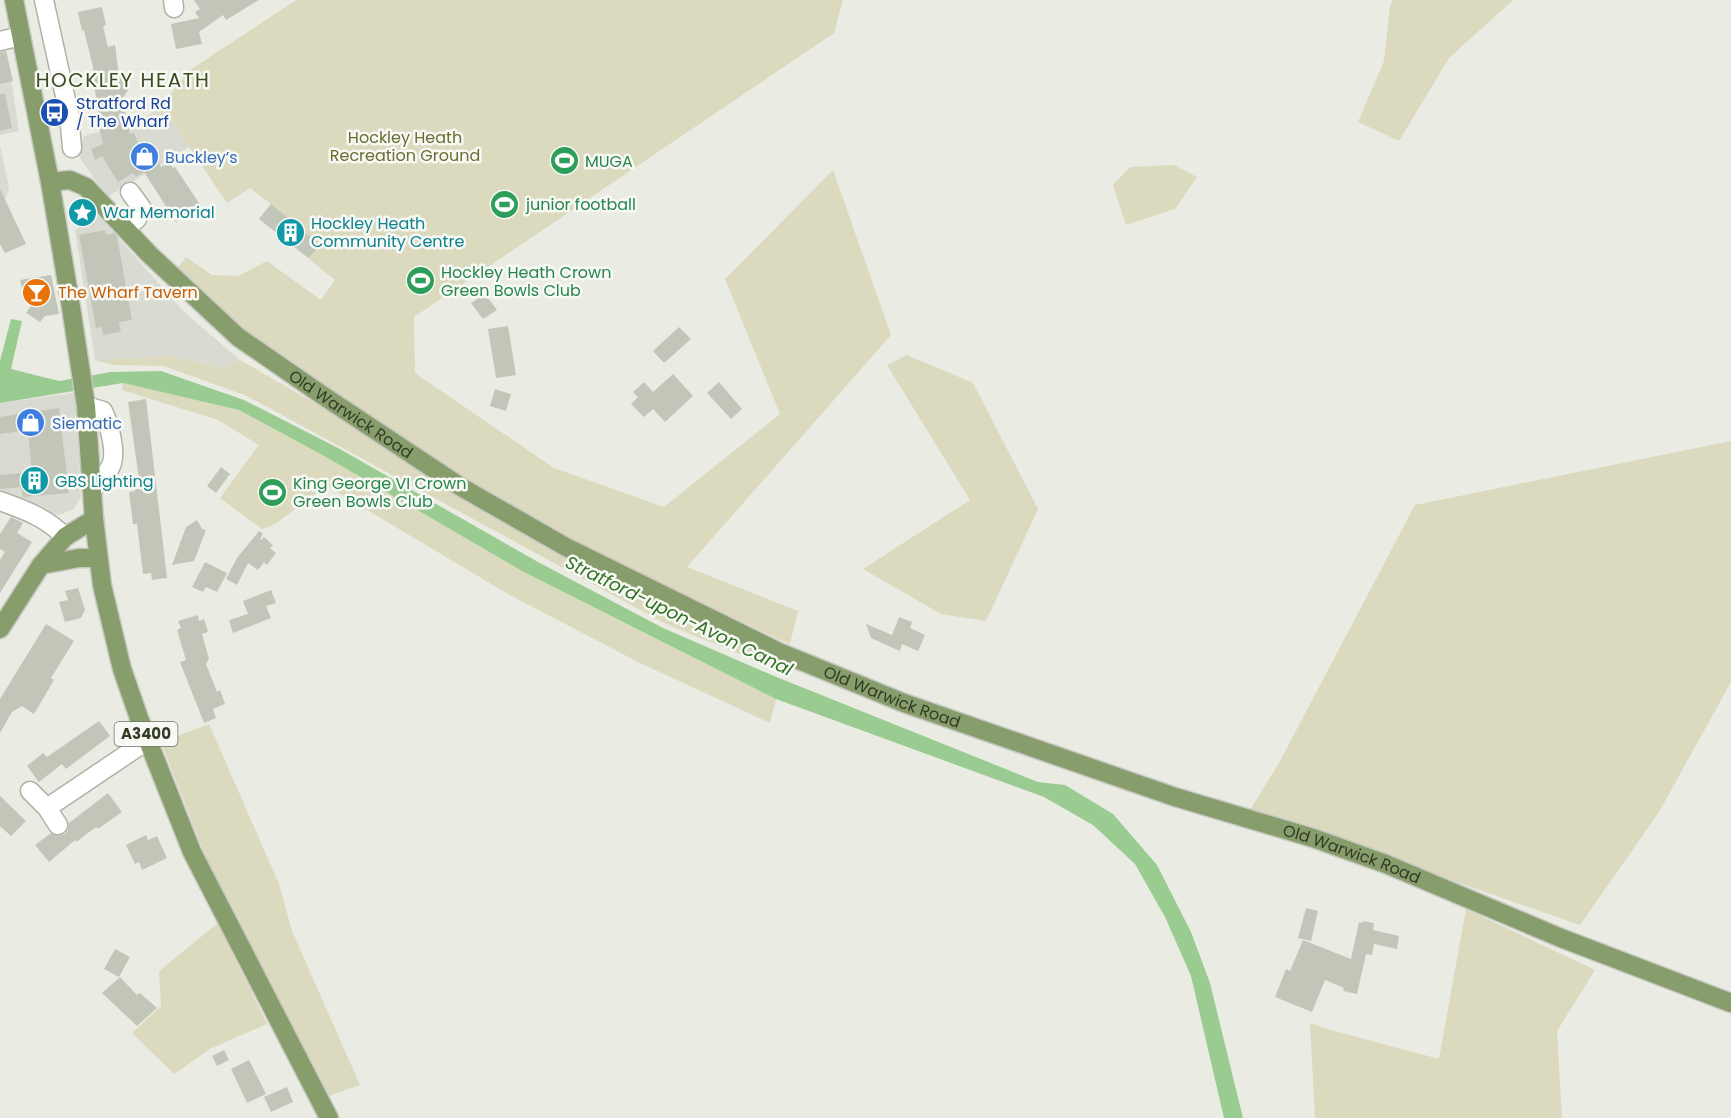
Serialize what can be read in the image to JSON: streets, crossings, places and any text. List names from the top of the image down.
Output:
{
  "streets": {
    "main road": ["Old Warwick Road", "A3400"]
  },
  "crossings": [
    ["Old Warwick Road", "A3400"]
  ],
  "districts": ["HOCKLEY HEATH"],
  "water": ["Stratford-upon-Avon Canal"],
  "parks": ["Hockley Heath Recreation Ground"],
  "places": {
    "bus stop": ["Stratford Rd / The Wharf"],
    "shop": ["Buckley’s", "Siematic"],
    "sports": [
      "MUGA",
      "junior football",
      "Hockley Heath Crown Green Bowls Club",
      "King George VI Crown Green Bowls Club"
    ],
    "place": ["War Memorial"],
    "building": ["Hockley Heath Community Centre", "GBS Lighting"],
    "bar": ["The Wharf Tavern"]
  }
}
